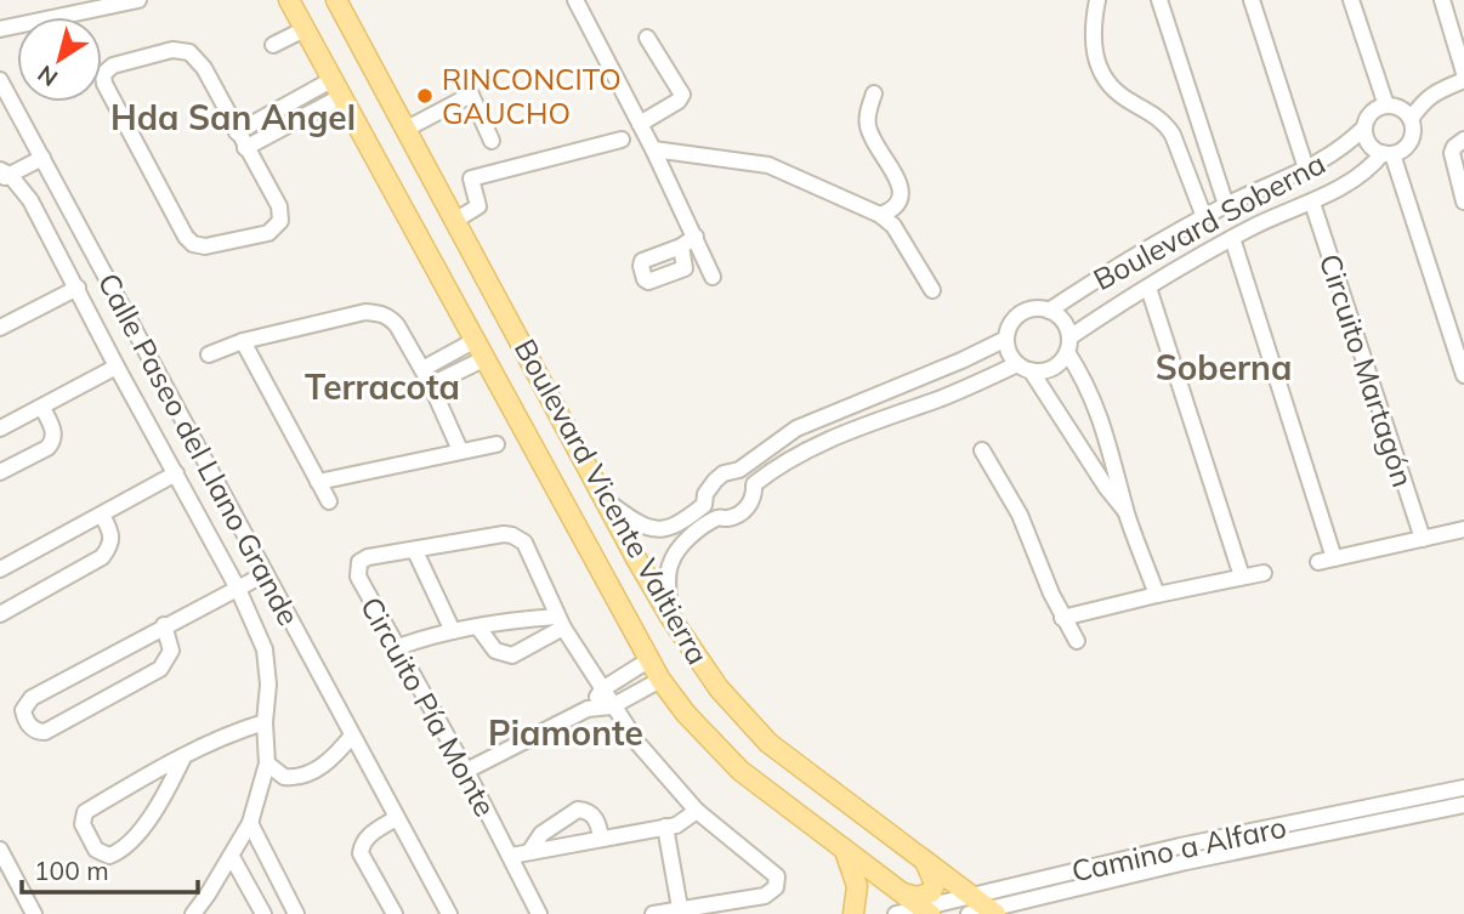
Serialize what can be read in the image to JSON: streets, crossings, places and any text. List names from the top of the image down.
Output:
{
  "streets": {
    "main road": ["Boulevard Vicente Valtierra"],
    "street": [
      "Boulevard Soberna",
      "Circuito Martagón",
      "Calle Paseo del Llano Grande",
      "Circuito Pía Monte",
      "Camino a Alfaro"
    ]
  },
  "crossings": [
    ["Boulevard Soberna", "Circuito Martagón"],
    ["Boulevard Vicente Valtierra", "Camino a Alfaro"]
  ],
  "districts": [
    "Hda San Angel",
    "Soberna",
    "Terracota",
    "Piamonte"
  ],
  "places": ["RINCONCITO GAUCHO"],
  "scale_bar": "100 m",
  "north": "bottom left"
}
